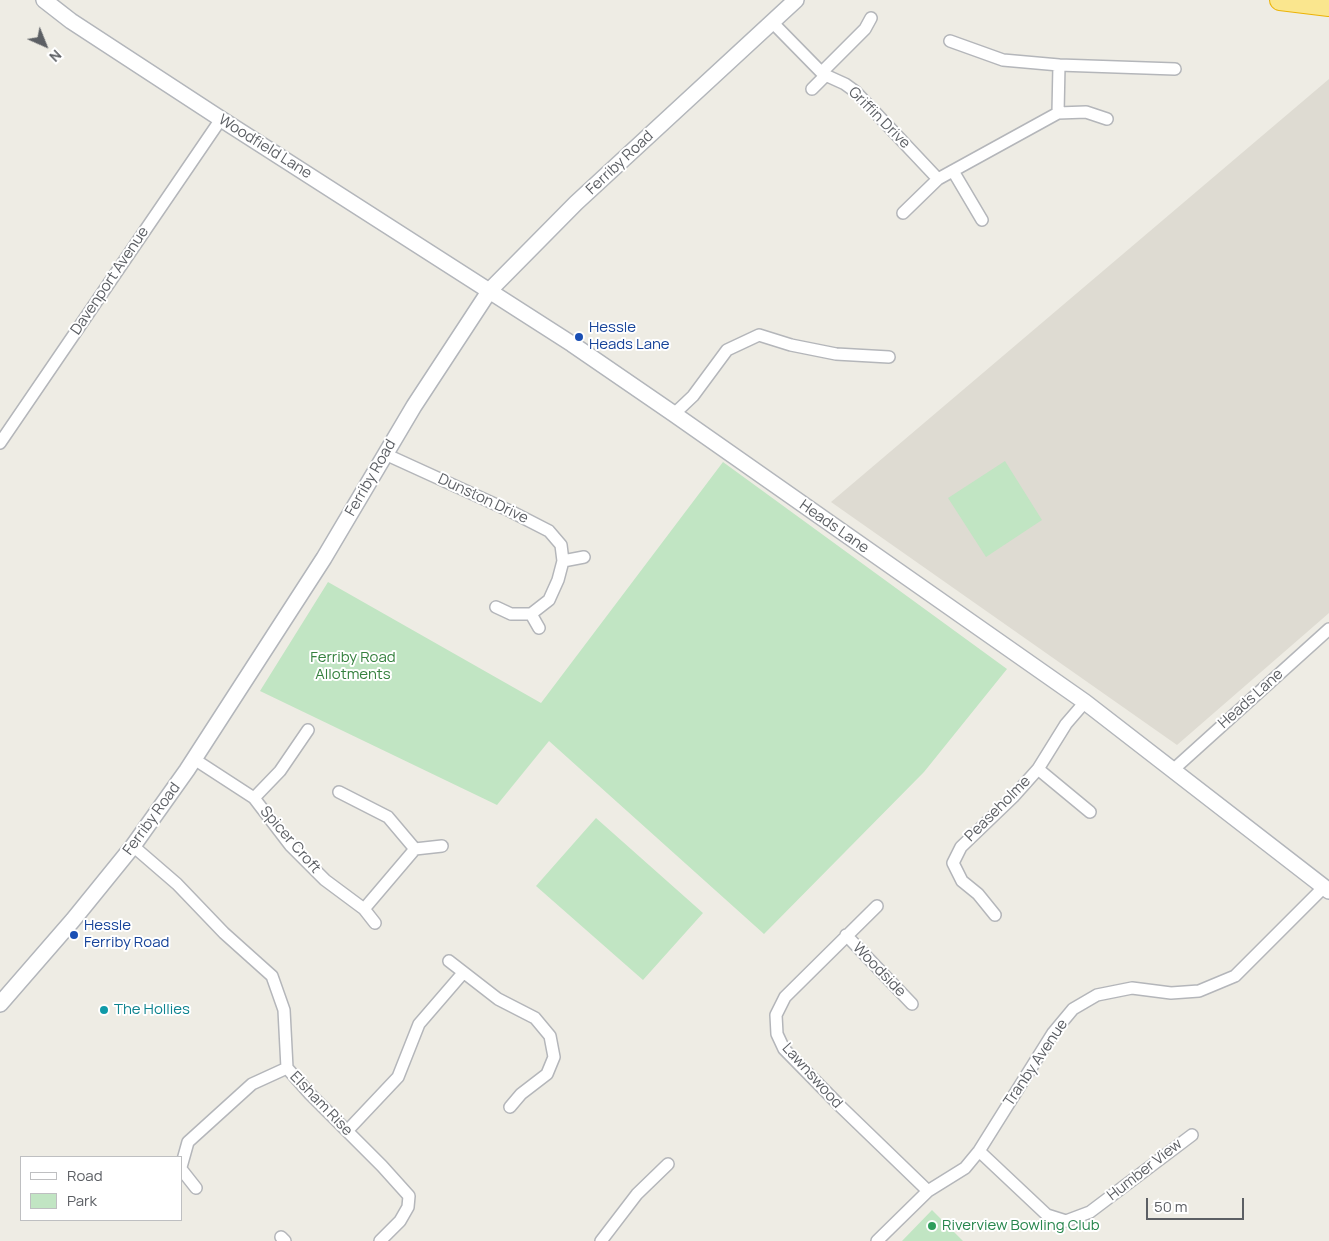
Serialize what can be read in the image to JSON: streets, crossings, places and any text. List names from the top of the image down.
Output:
{
  "streets": {
    "street": [
      "Griffin Drive",
      "Woodfield Lane",
      "Ferriby Road",
      "Davenport Avenue",
      "Dunston Drive",
      "Heads Lane",
      "Peaseholme",
      "Spicer Croft",
      "Woodside",
      "Tranby Avenue",
      "Lawnswood",
      "Elsham Rise",
      "Humber View"
    ]
  },
  "crossings": [
    ["Griffin Drive", "Ferriby Road"],
    ["Woodfield Lane", "Ferriby Road"],
    ["Woodfield Lane", "Davenport Avenue"],
    ["Woodfield Lane", "Heads Lane"],
    ["Ferriby Road", "Dunston Drive"],
    ["Ferriby Road", "Heads Lane"],
    ["Ferriby Road", "Spicer Croft"],
    ["Ferriby Road", "Elsham Rise"],
    ["Heads Lane", "Peaseholme"],
    ["Heads Lane", "Tranby Avenue"],
    ["Woodside", "Lawnswood"],
    ["Tranby Avenue", "Lawnswood"],
    ["Tranby Avenue", "Humber View"]
  ],
  "parks": ["Ferriby Road Allotments"],
  "places": [
    "Hessle Heads Lane",
    "Hessle Ferriby Road",
    "The Hollies",
    "Riverview Bowling Club"
  ],
  "legend": ["Road", "Park"],
  "scale_bar": "50 m",
  "north": "bottom right"
}
